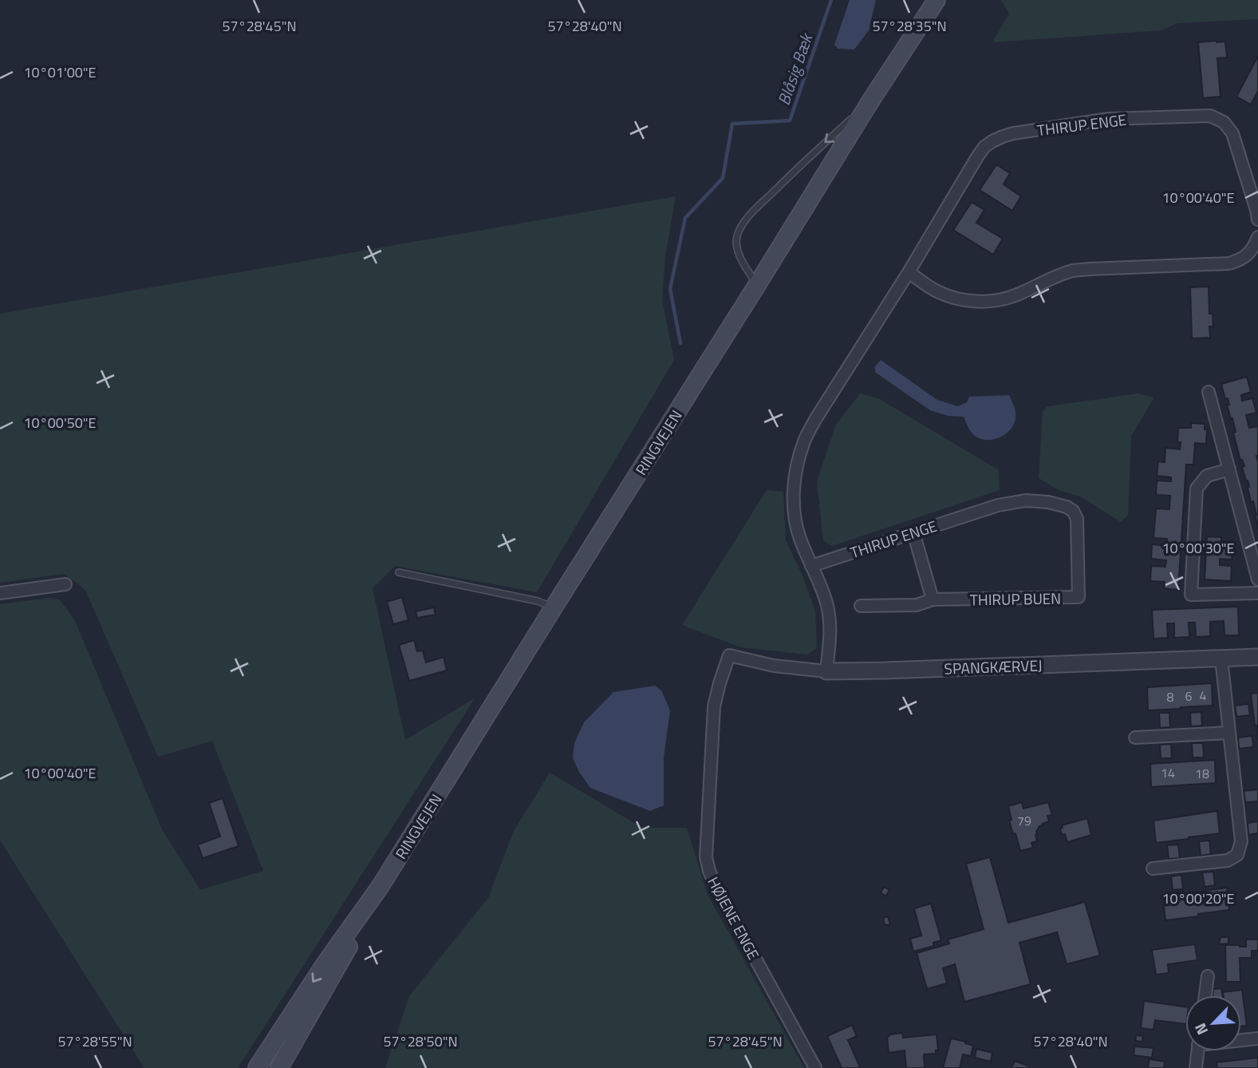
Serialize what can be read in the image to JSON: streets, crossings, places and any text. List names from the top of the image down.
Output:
{
  "streets": {
    "main road": ["RINGVEJEN"],
    "street": [
      "THIRUP ENGE",
      "THIRUP BUEN",
      "SPANGKÆRVEJ",
      "HØJENE ENGE"
    ]
  },
  "crossings": [
    ["THIRUP ENGE", "THIRUP BUEN"],
    ["THIRUP ENGE", "SPANGKÆRVEJ"],
    ["SPANGKÆRVEJ", "HØJENE ENGE"]
  ],
  "water": ["Blåsig Bæk"],
  "house_numbers": [
    "4",
    "6",
    "8",
    "14",
    "18",
    "79"
  ],
  "north": "bottom left",
  "coordinates": [
    "57°28'45\"N",
    "57°28'40\"N",
    "57°28'35\"N",
    "10°01'00\"E",
    "10°00'40\"E",
    "10°00'50\"E",
    "10°00'30\"E",
    "10°00'20\"E",
    "57°28'55\"N",
    "57°28'50\"N"
  ]
}
